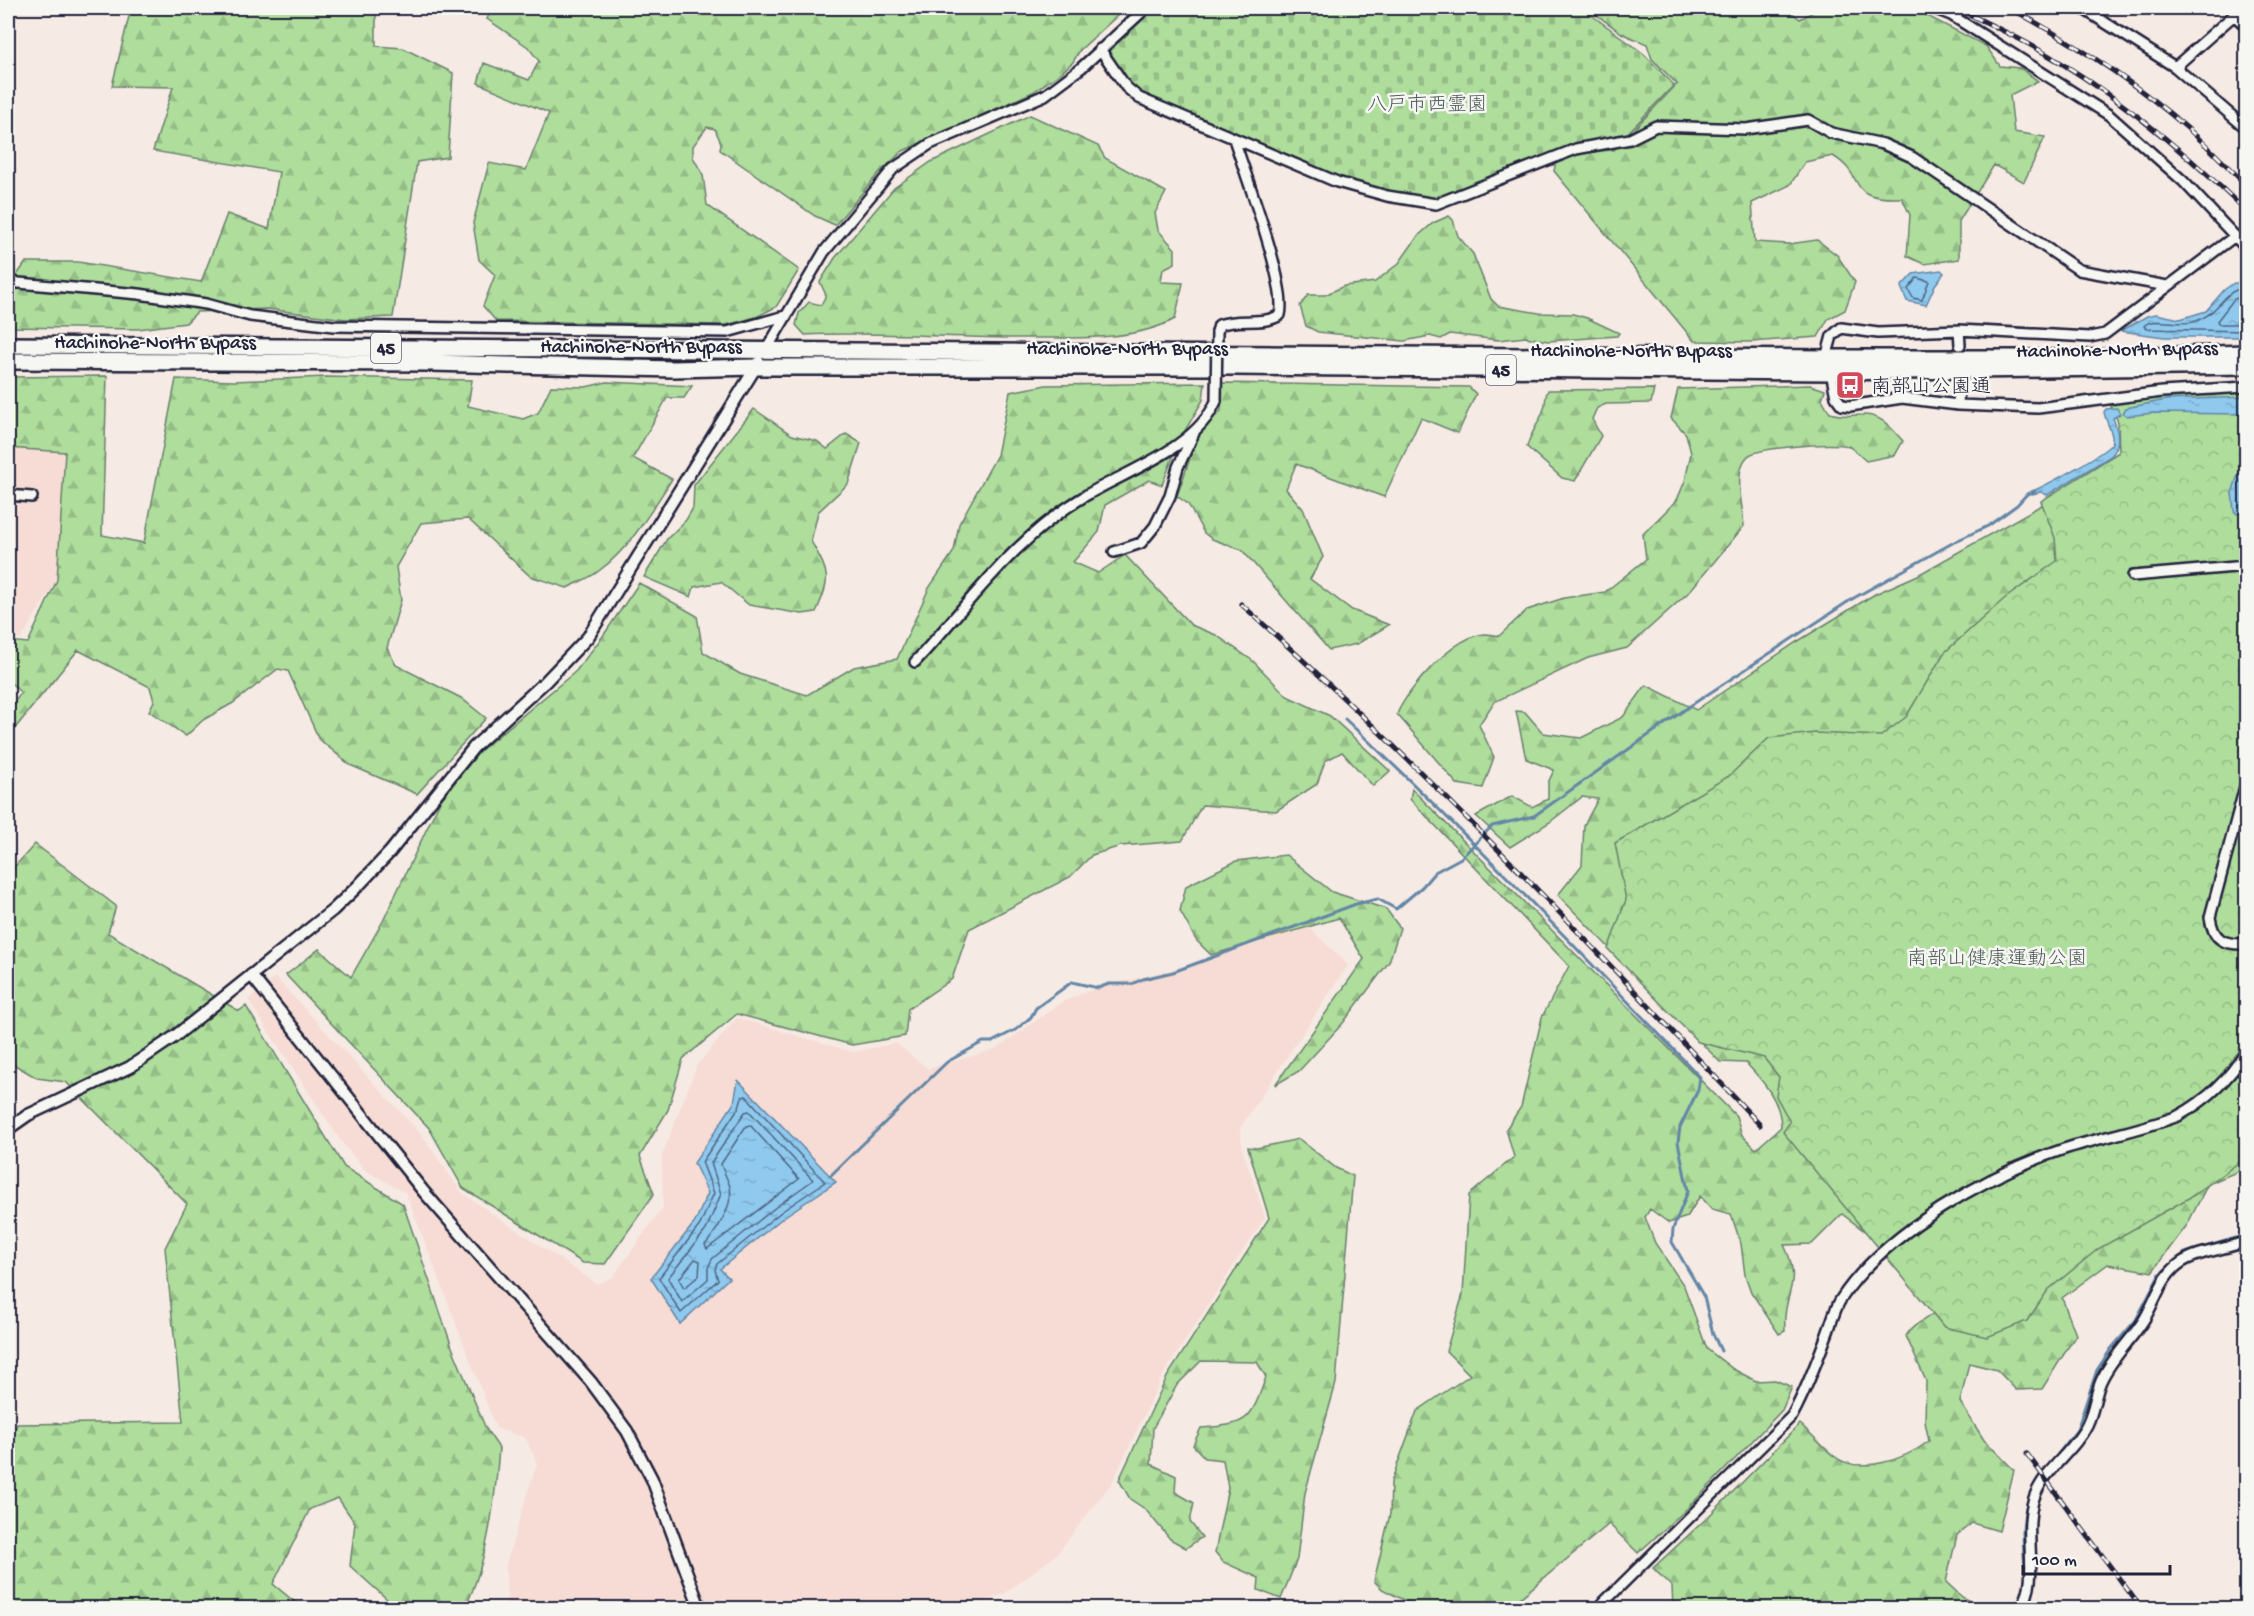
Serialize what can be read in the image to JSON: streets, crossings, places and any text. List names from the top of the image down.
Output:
{
  "streets": {
    "highway": ["Hachinohe-North Bypass", "45"]
  },
  "parks": ["八戸市西霊園", "南部山健康運動公園"],
  "places": {
    "bus stop": ["南部山公園通"]
  },
  "scale_bar": "100 m"
}
